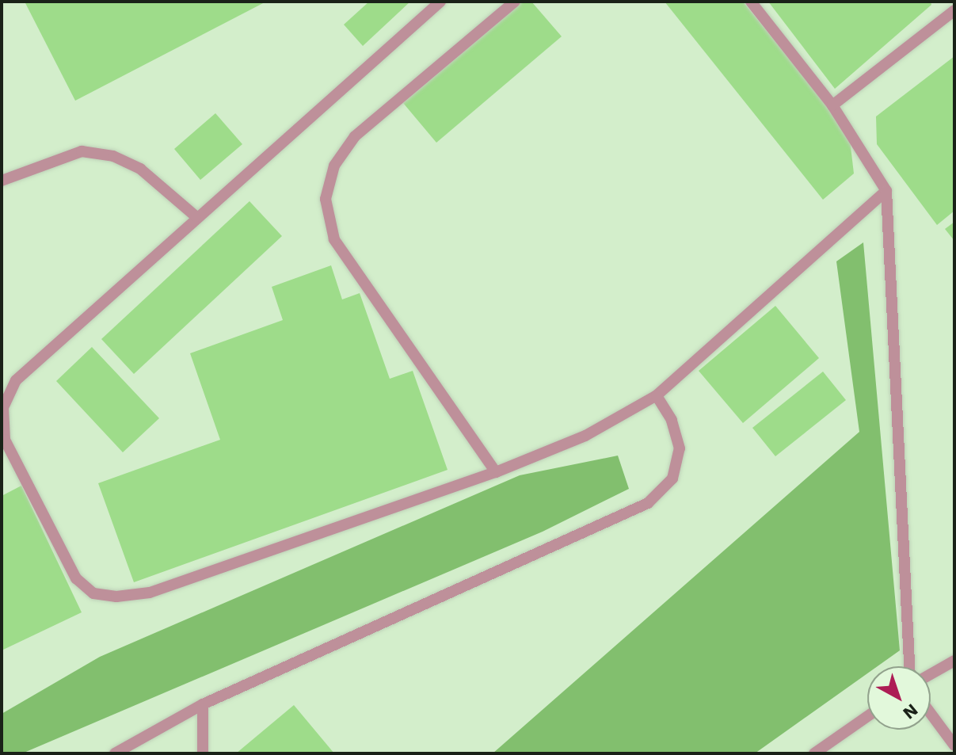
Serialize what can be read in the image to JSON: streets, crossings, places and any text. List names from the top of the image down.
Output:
{
  "north": "bottom right"
}
